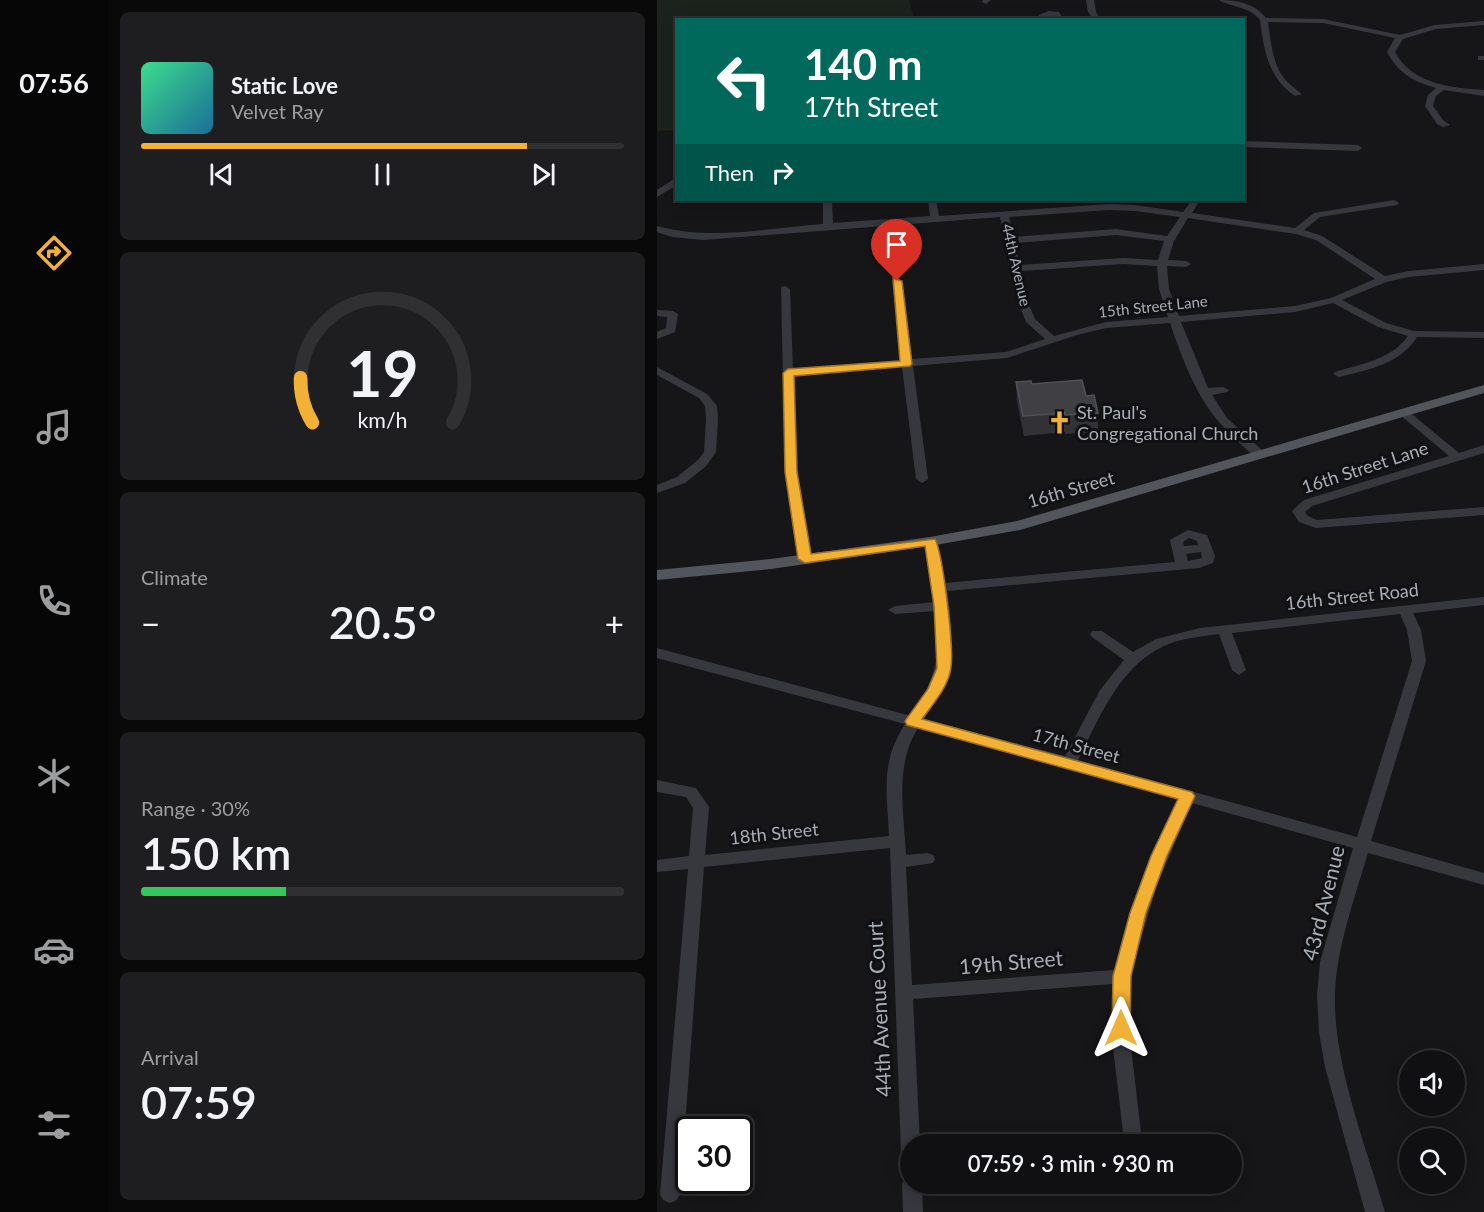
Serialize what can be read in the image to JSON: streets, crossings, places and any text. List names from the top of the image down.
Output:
{
  "streets": {
    "main road": ["16th Street"],
    "street": [
      "44th Avenue",
      "15th Street Lane",
      "16th Street Lane",
      "16th Street Road",
      "17th Street",
      "18th Street",
      "43rd Avenue",
      "19th Street",
      "44th Avenue Court"
    ]
  },
  "crossings": [
    ["44th Avenue", "15th Street Lane"],
    ["16th Street Lane", "16th Street"],
    ["16th Street", "44th Avenue Court"],
    ["16th Street Road", "17th Street"],
    ["16th Street Road", "43rd Avenue"],
    ["17th Street", "43rd Avenue"],
    ["17th Street", "44th Avenue Court"],
    ["18th Street", "44th Avenue Court"],
    ["19th Street", "44th Avenue Court"]
  ],
  "places": {
    "church": ["St. Paul's Congregational Church"]
  },
  "page": {
    "tabs": "07:56",
    "turn": ["140 m", "17th Street"],
    "song": ["Static Love", "Velvet Ray"],
    "then": "Then",
    "tile": [
      "Climate",
      ["Range · 30%", "150 km"],
      ["Arrival", "07:59"]
    ],
    "heat": ["−", "20.5°", "+"],
    "limit": "30",
    "trip": "07:59 · 3 min · 930 m",
    "gauge": ["19", "km/h"]
  }
}
